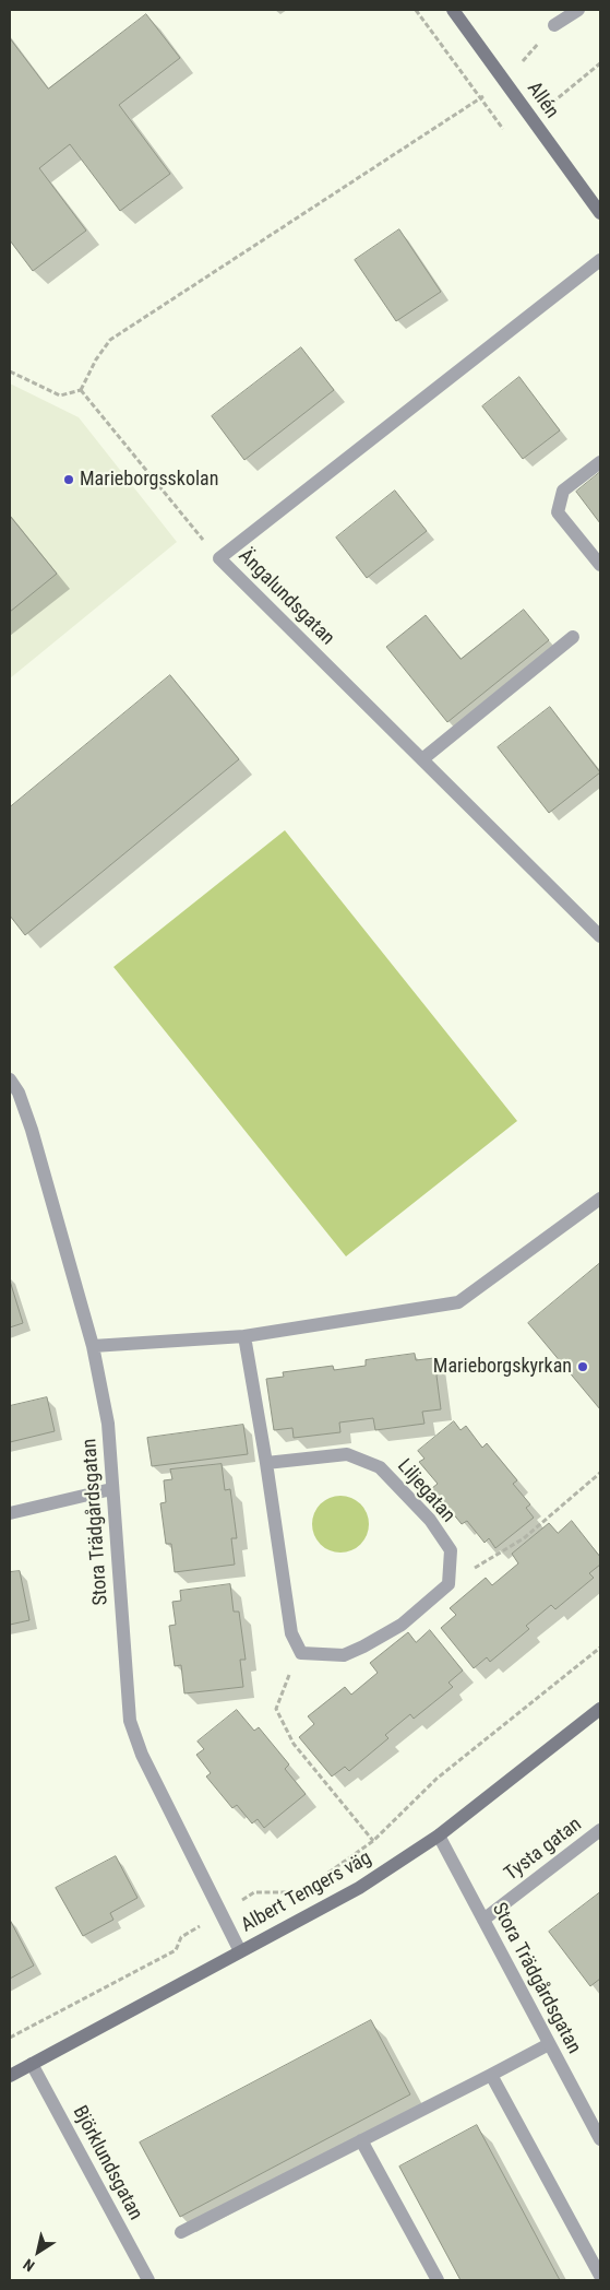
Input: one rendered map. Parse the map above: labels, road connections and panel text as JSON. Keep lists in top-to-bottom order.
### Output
{
  "streets": {
    "street": [
      "Allén",
      "Ängalundsgatan",
      "Liljegatan",
      "Stora Trädgårdsgatan",
      "Tysta gatan",
      "Albert Tengers väg",
      "Björklundsgatan"
    ]
  },
  "crossings": [
    ["Stora Trädgårdsgatan", "Tysta gatan"],
    ["Stora Trädgårdsgatan", "Albert Tengers väg"],
    ["Albert Tengers väg", "Björklundsgatan"]
  ],
  "places": ["Marieborgsskolan", "Marieborgskyrkan"],
  "north": "bottom left"
}
